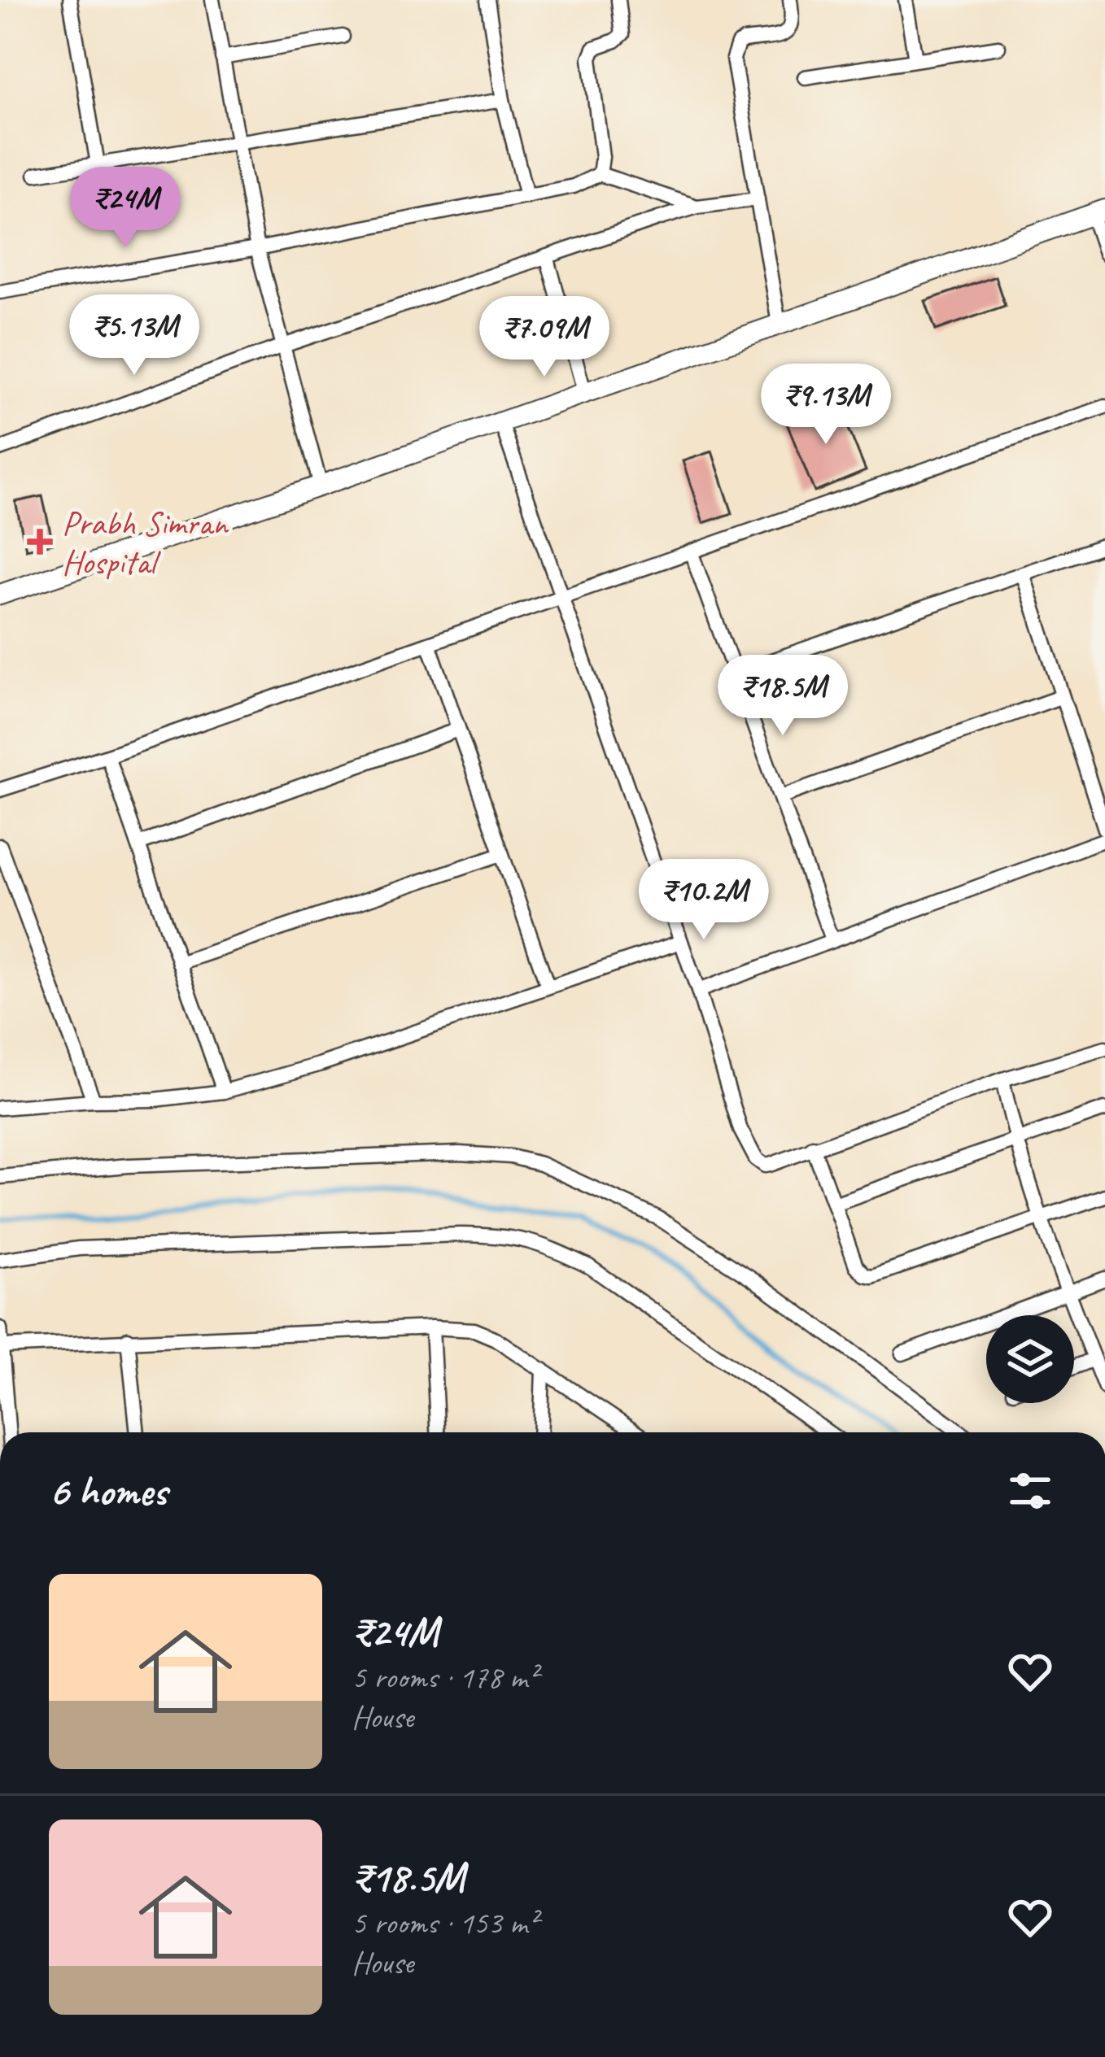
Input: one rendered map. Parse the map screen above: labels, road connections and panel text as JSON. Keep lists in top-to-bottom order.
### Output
{
  "places": {
    "health": ["Prabh Simran Hospital"]
  },
  "page": {
    "price": [
      "₹24M",
      "₹5.13M",
      "₹7.09M",
      "₹9.13M",
      "₹18.5M",
      "₹10.2M"
    ],
    "heading": "6 homes",
    "list": [
      {
        "name": "₹24M",
        "note": "5 rooms · 178 m² · House"
      },
      {
        "name": "₹18.5M",
        "note": "5 rooms · 153 m² · House"
      }
    ]
  }
}
